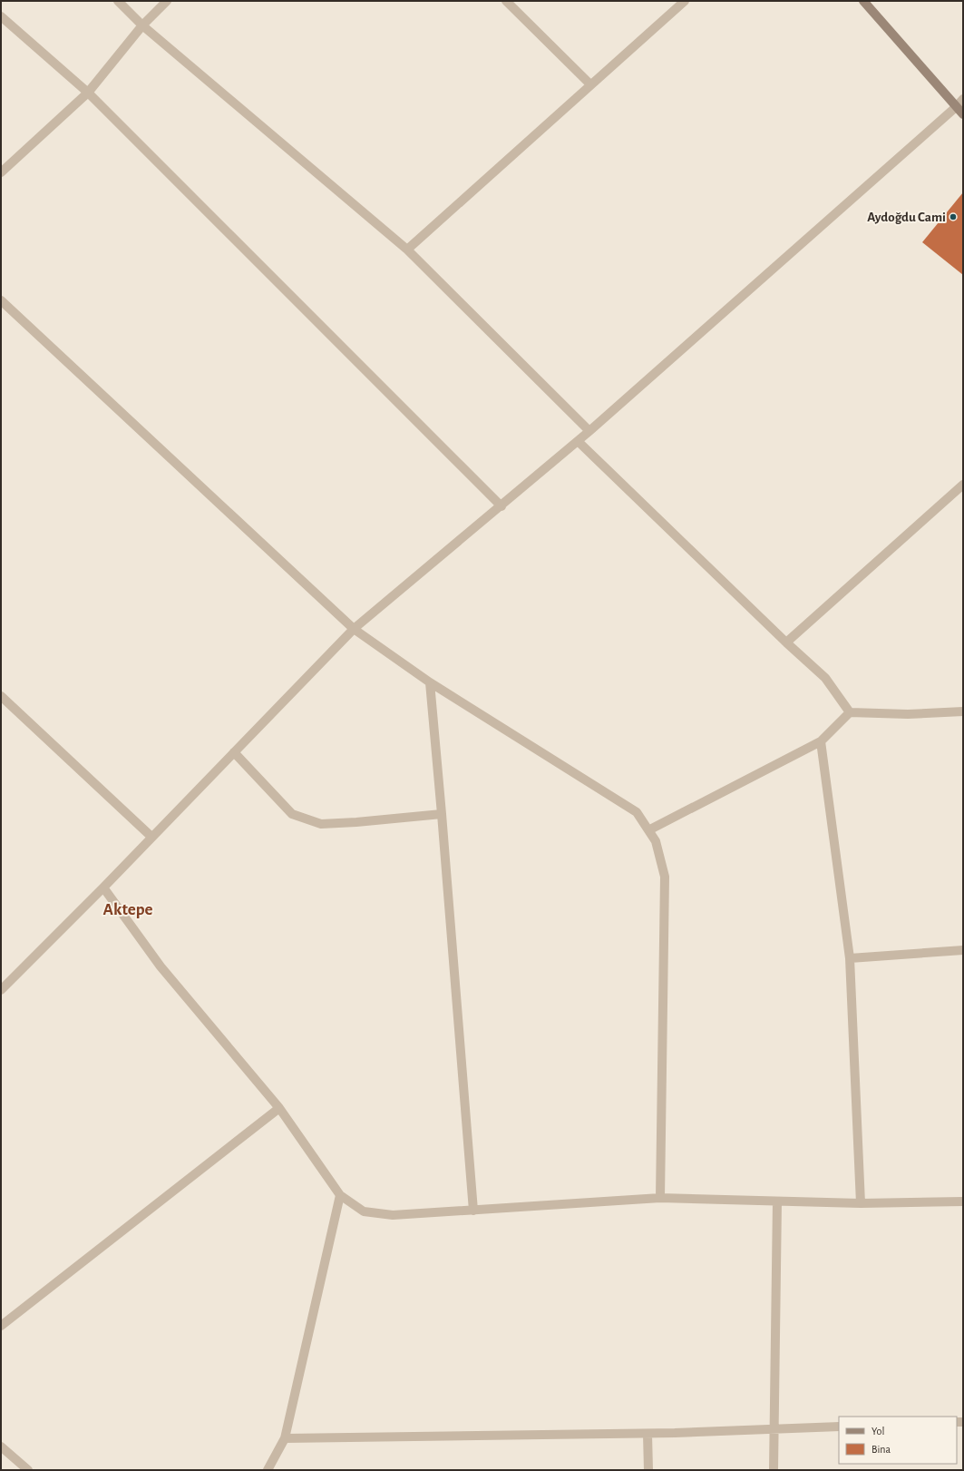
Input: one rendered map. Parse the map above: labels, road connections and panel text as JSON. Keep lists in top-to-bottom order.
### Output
{
  "districts": ["Aktepe"],
  "places": ["Aydoğdu Cami"],
  "legend": ["Yol", "Bina"]
}
